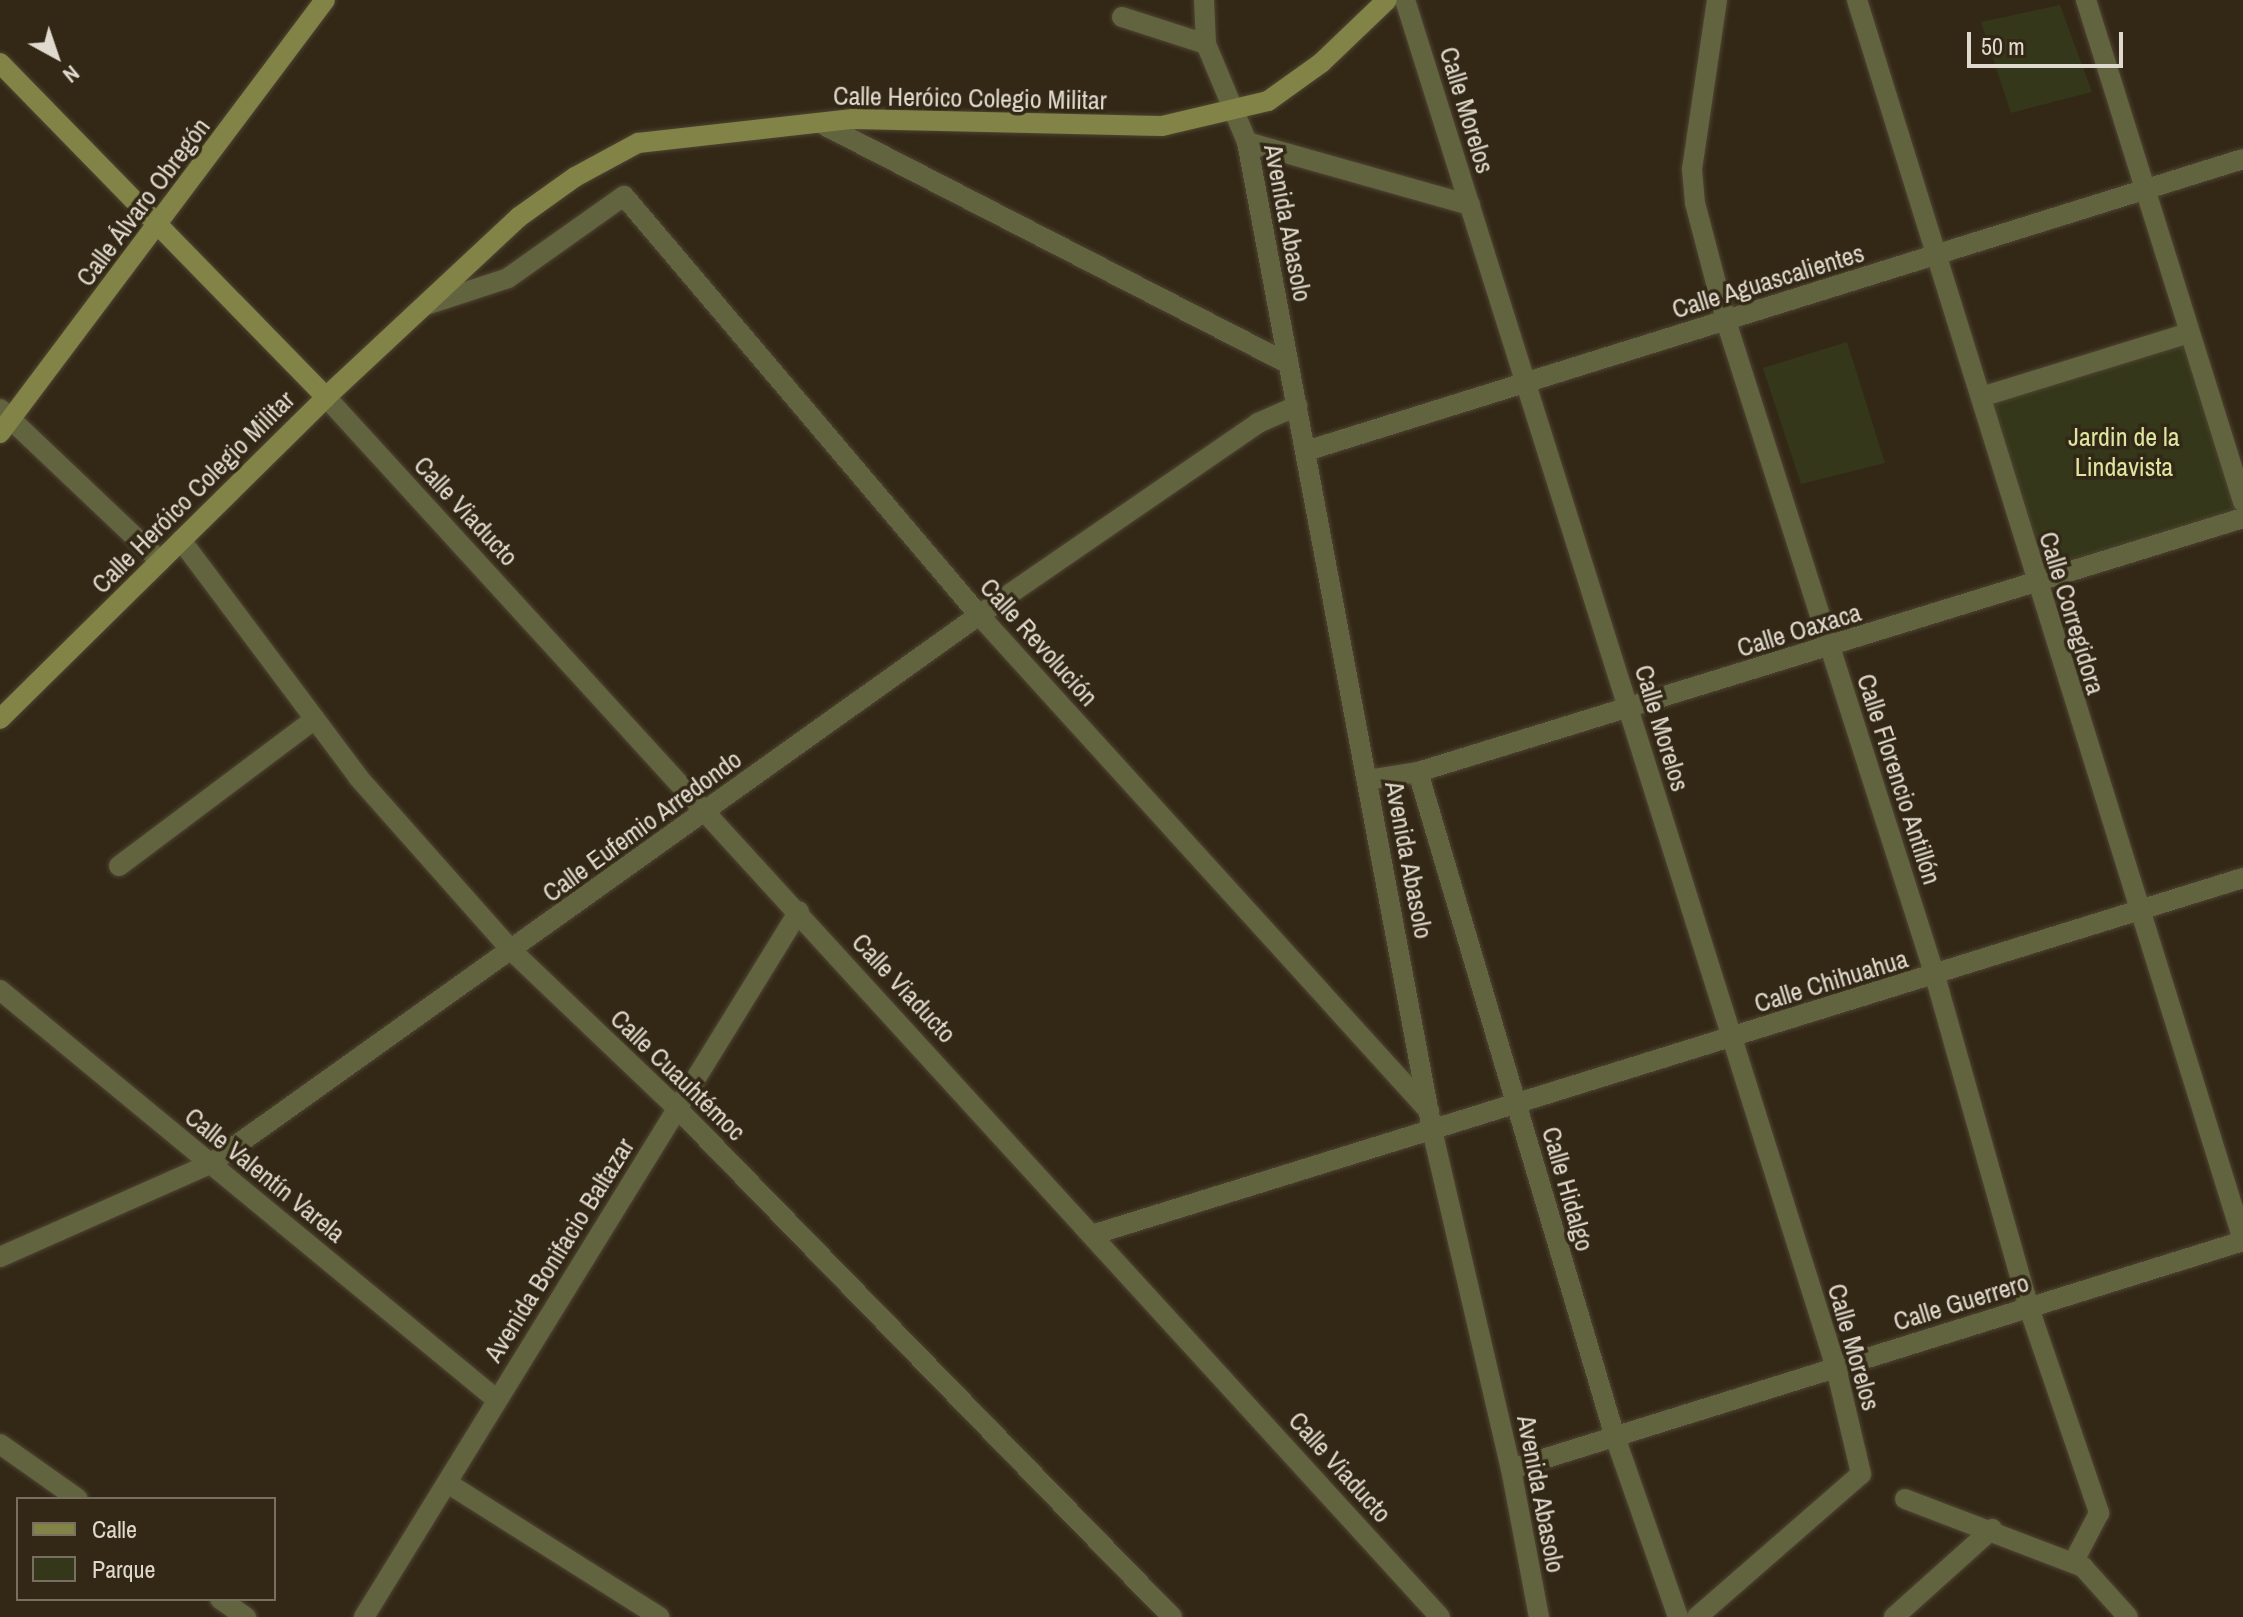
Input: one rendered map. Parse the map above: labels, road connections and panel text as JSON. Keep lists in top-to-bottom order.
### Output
{
  "streets": {
    "main road": ["Calle Heróico Colegio Militar", "Calle Álvaro Obregón"],
    "street": [
      "Calle Morelos",
      "Avenida Abasolo",
      "Calle Aguascalientes",
      "Calle Viaducto",
      "Calle Corregidora",
      "Calle Oaxaca",
      "Calle Revolución",
      "Calle Florencio Antillón",
      "Calle Eufemio Arredondo",
      "Calle Chihuahua",
      "Calle Cuauhtémoc",
      "Calle Valentín Varela",
      "Calle Hidalgo",
      "Avenida Bonifacio Baltazar",
      "Calle Guerrero"
    ]
  },
  "crossings": [
    ["Calle Heróico Colegio Militar", "Avenida Abasolo"],
    ["Calle Heróico Colegio Militar", "Calle Viaducto"],
    ["Calle Heróico Colegio Militar", "Calle Revolución"],
    ["Calle Heróico Colegio Militar", "Calle Cuauhtémoc"],
    ["Calle Morelos", "Calle Aguascalientes"],
    ["Calle Morelos", "Calle Oaxaca"],
    ["Calle Morelos", "Calle Chihuahua"],
    ["Calle Morelos", "Calle Guerrero"],
    ["Avenida Abasolo", "Calle Aguascalientes"],
    ["Avenida Abasolo", "Calle Oaxaca"],
    ["Avenida Abasolo", "Calle Revolución"],
    ["Avenida Abasolo", "Calle Eufemio Arredondo"],
    ["Avenida Abasolo", "Calle Chihuahua"],
    ["Avenida Abasolo", "Calle Guerrero"],
    ["Calle Aguascalientes", "Calle Corregidora"],
    ["Calle Aguascalientes", "Calle Florencio Antillón"],
    ["Calle Viaducto", "Calle Eufemio Arredondo"],
    ["Calle Viaducto", "Calle Chihuahua"],
    ["Calle Viaducto", "Avenida Bonifacio Baltazar"],
    ["Calle Corregidora", "Calle Oaxaca"],
    ["Calle Corregidora", "Calle Chihuahua"],
    ["Calle Corregidora", "Calle Guerrero"],
    ["Calle Oaxaca", "Calle Florencio Antillón"],
    ["Calle Oaxaca", "Calle Hidalgo"],
    ["Calle Revolución", "Calle Eufemio Arredondo"],
    ["Calle Revolución", "Calle Chihuahua"],
    ["Calle Florencio Antillón", "Calle Chihuahua"],
    ["Calle Florencio Antillón", "Calle Guerrero"],
    ["Calle Eufemio Arredondo", "Calle Cuauhtémoc"],
    ["Calle Eufemio Arredondo", "Calle Valentín Varela"],
    ["Calle Chihuahua", "Calle Hidalgo"],
    ["Calle Cuauhtémoc", "Avenida Bonifacio Baltazar"],
    ["Calle Valentín Varela", "Avenida Bonifacio Baltazar"],
    ["Calle Hidalgo", "Calle Guerrero"]
  ],
  "parks": ["Jardin de la Lindavista"],
  "legend": ["Calle", "Parque"],
  "scale_bar": "50 m",
  "north": "bottom right"
}
